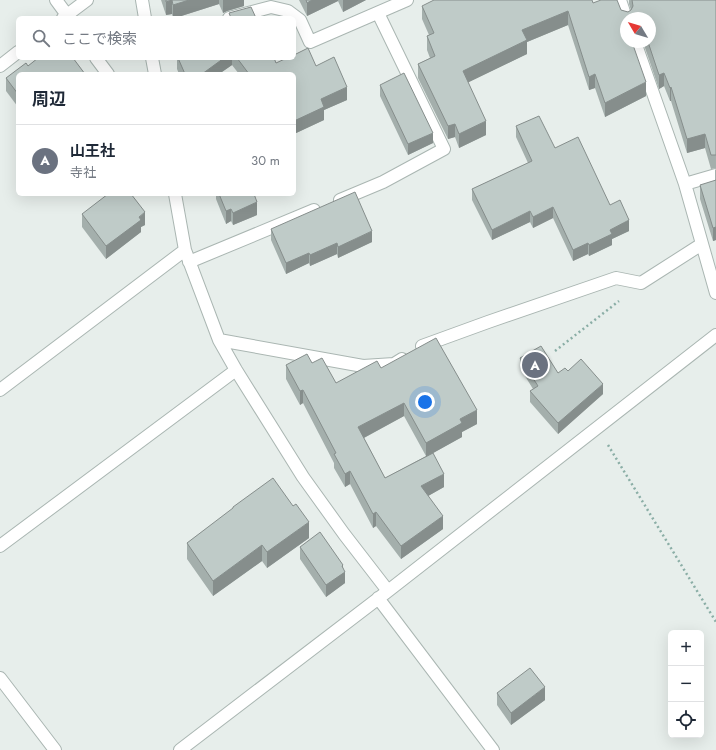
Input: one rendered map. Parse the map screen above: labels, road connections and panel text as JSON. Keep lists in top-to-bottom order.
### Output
{
  "north": "top left",
  "page": {
    "search": "ここで検索",
    "heading": "周辺",
    "list": [
      {
        "mark": "A",
        "name": "山王社",
        "note": "寺社",
        "value": "30 m"
      }
    ],
    "pins": "A",
    "map_buttons": ["+", "−"]
  }
}
